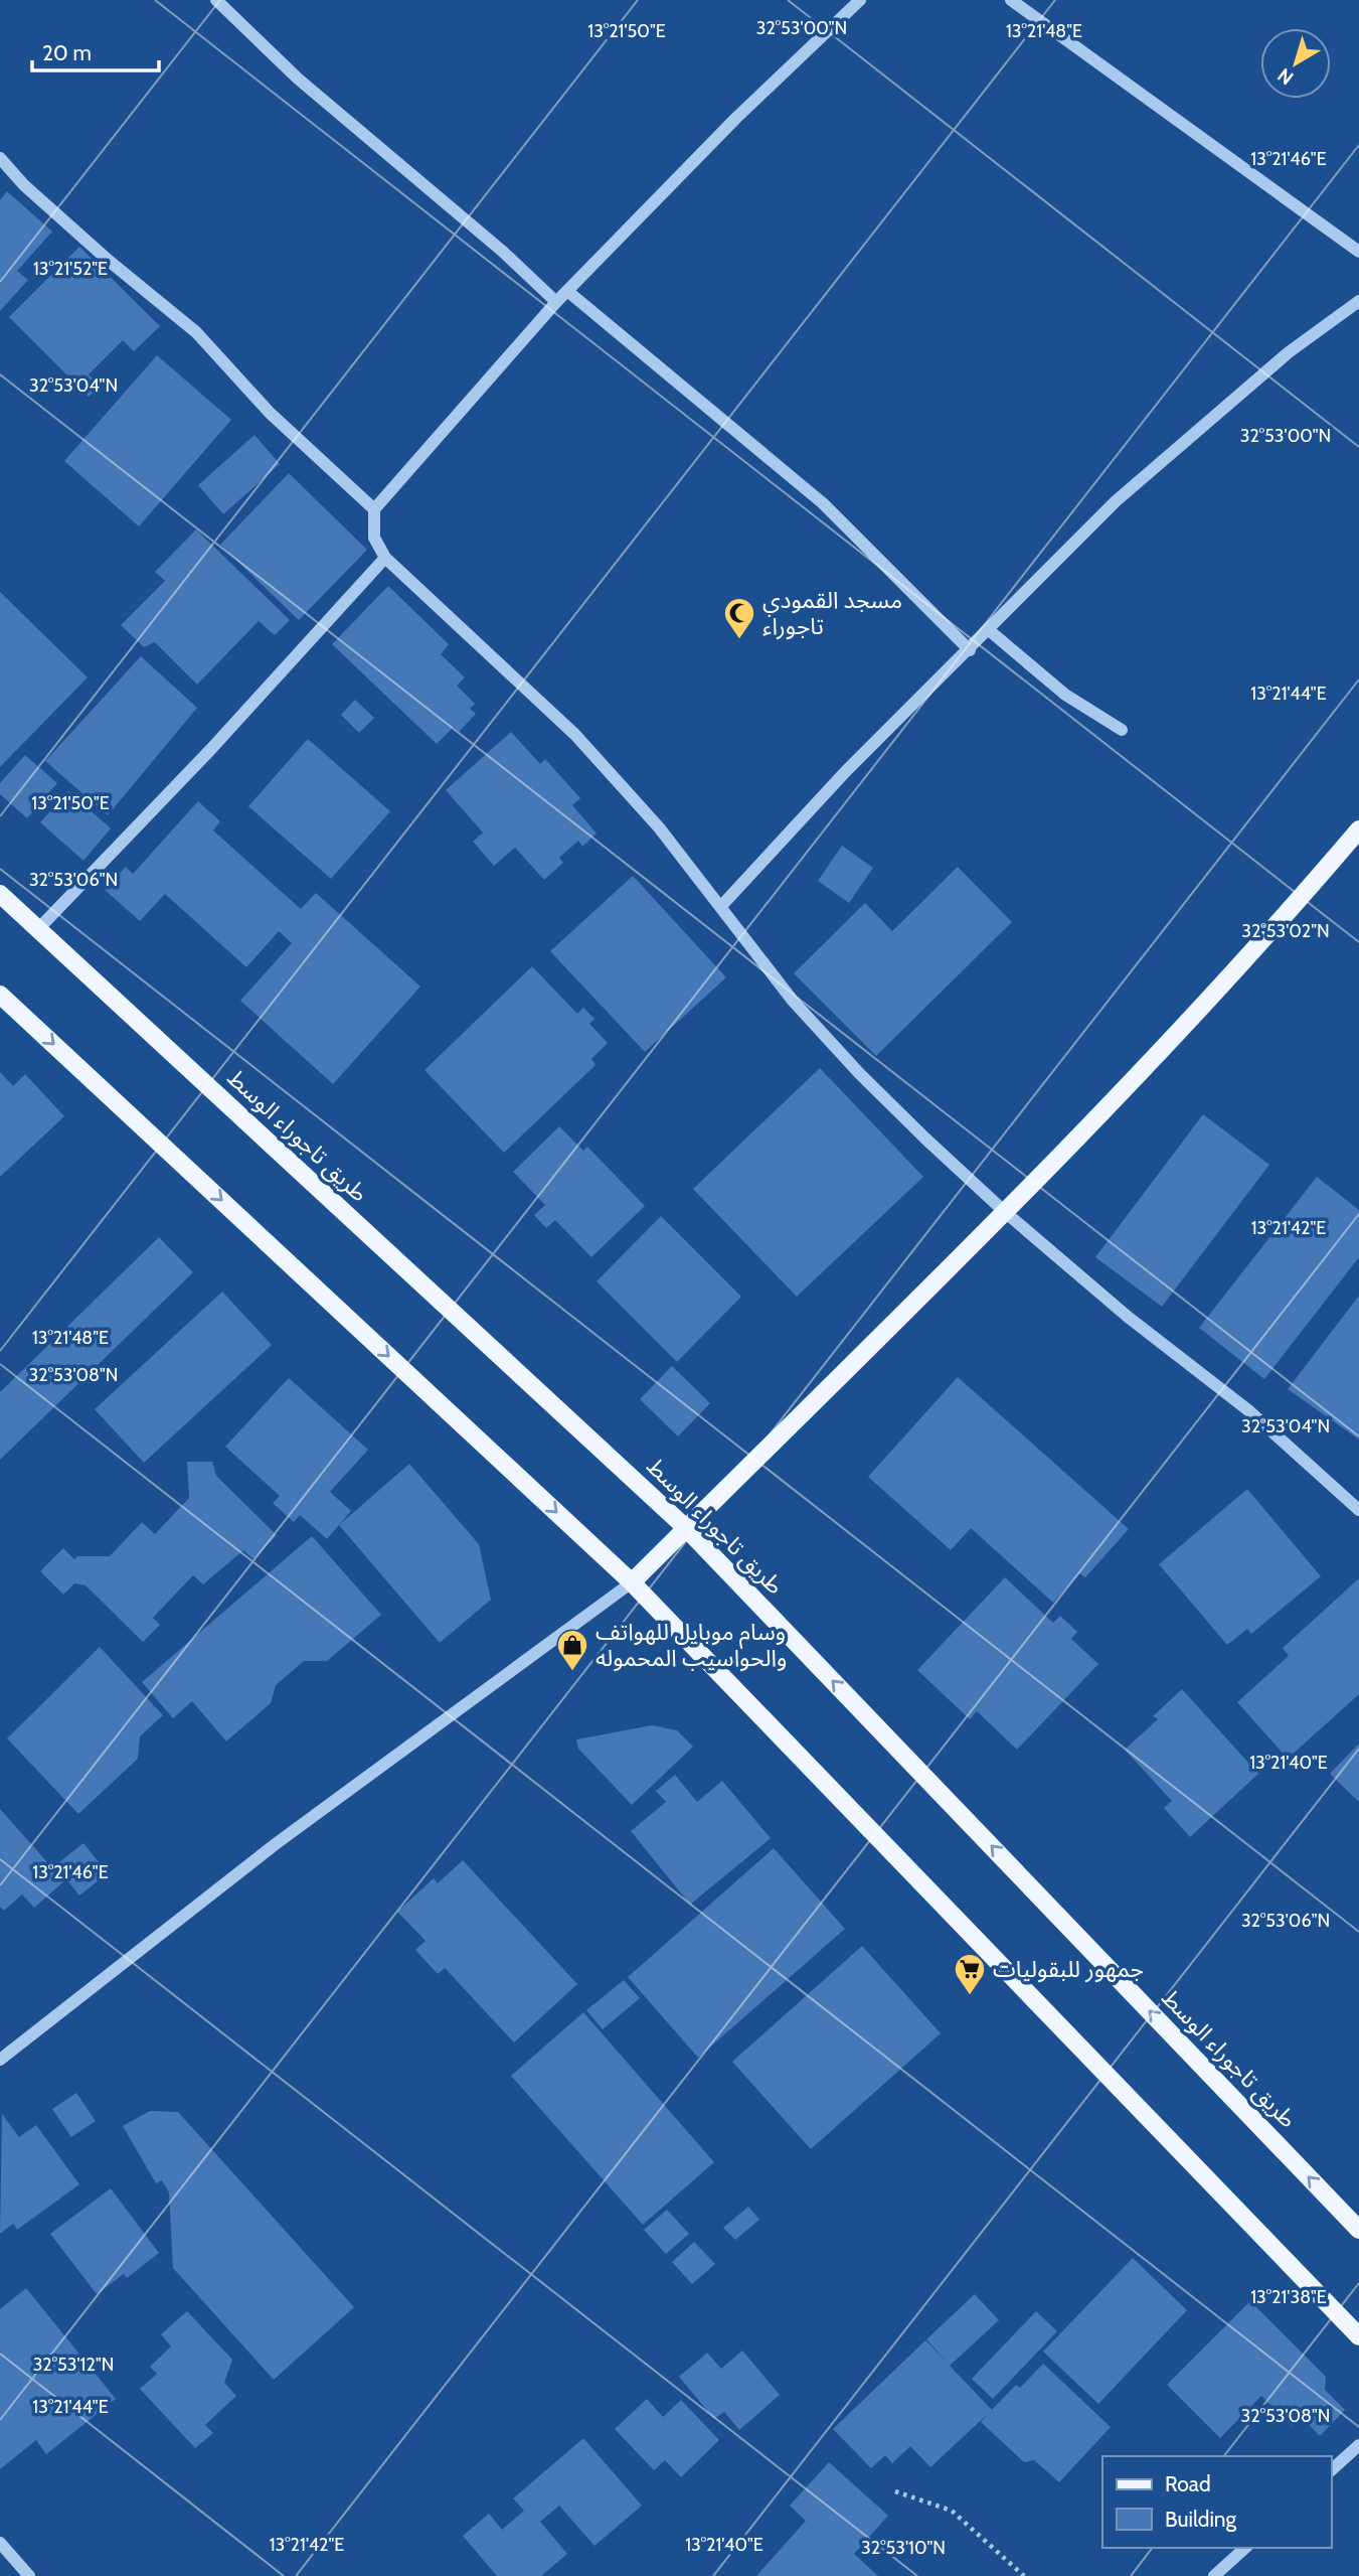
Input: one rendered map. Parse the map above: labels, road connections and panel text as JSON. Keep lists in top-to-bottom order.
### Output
{
  "streets": {
    "main road": ["طريق تاجوراء الوسط"]
  },
  "places": {
    "mosque": ["مسجد القمودي تاجوراء"],
    "shop": ["وسام موبايل للهواتف والحواسيب المحموله"],
    "supermarket": ["جمهور للبقوليات"]
  },
  "legend": ["Road", "Building"],
  "scale_bar": "20 m",
  "north": "bottom left",
  "coordinates": [
    "32°53'00\"N",
    "13°21'50\"E",
    "13°21'48\"E",
    "13°21'46\"E",
    "13°21'52\"E",
    "32°53'04\"N",
    "13°21'44\"E",
    "32°53'06\"N",
    "32°53'02\"N",
    "13°21'42\"E",
    "32°53'08\"N",
    "13°21'40\"E",
    "13°21'38\"E",
    "32°53'12\"N",
    "32°53'10\"N"
  ]
}
